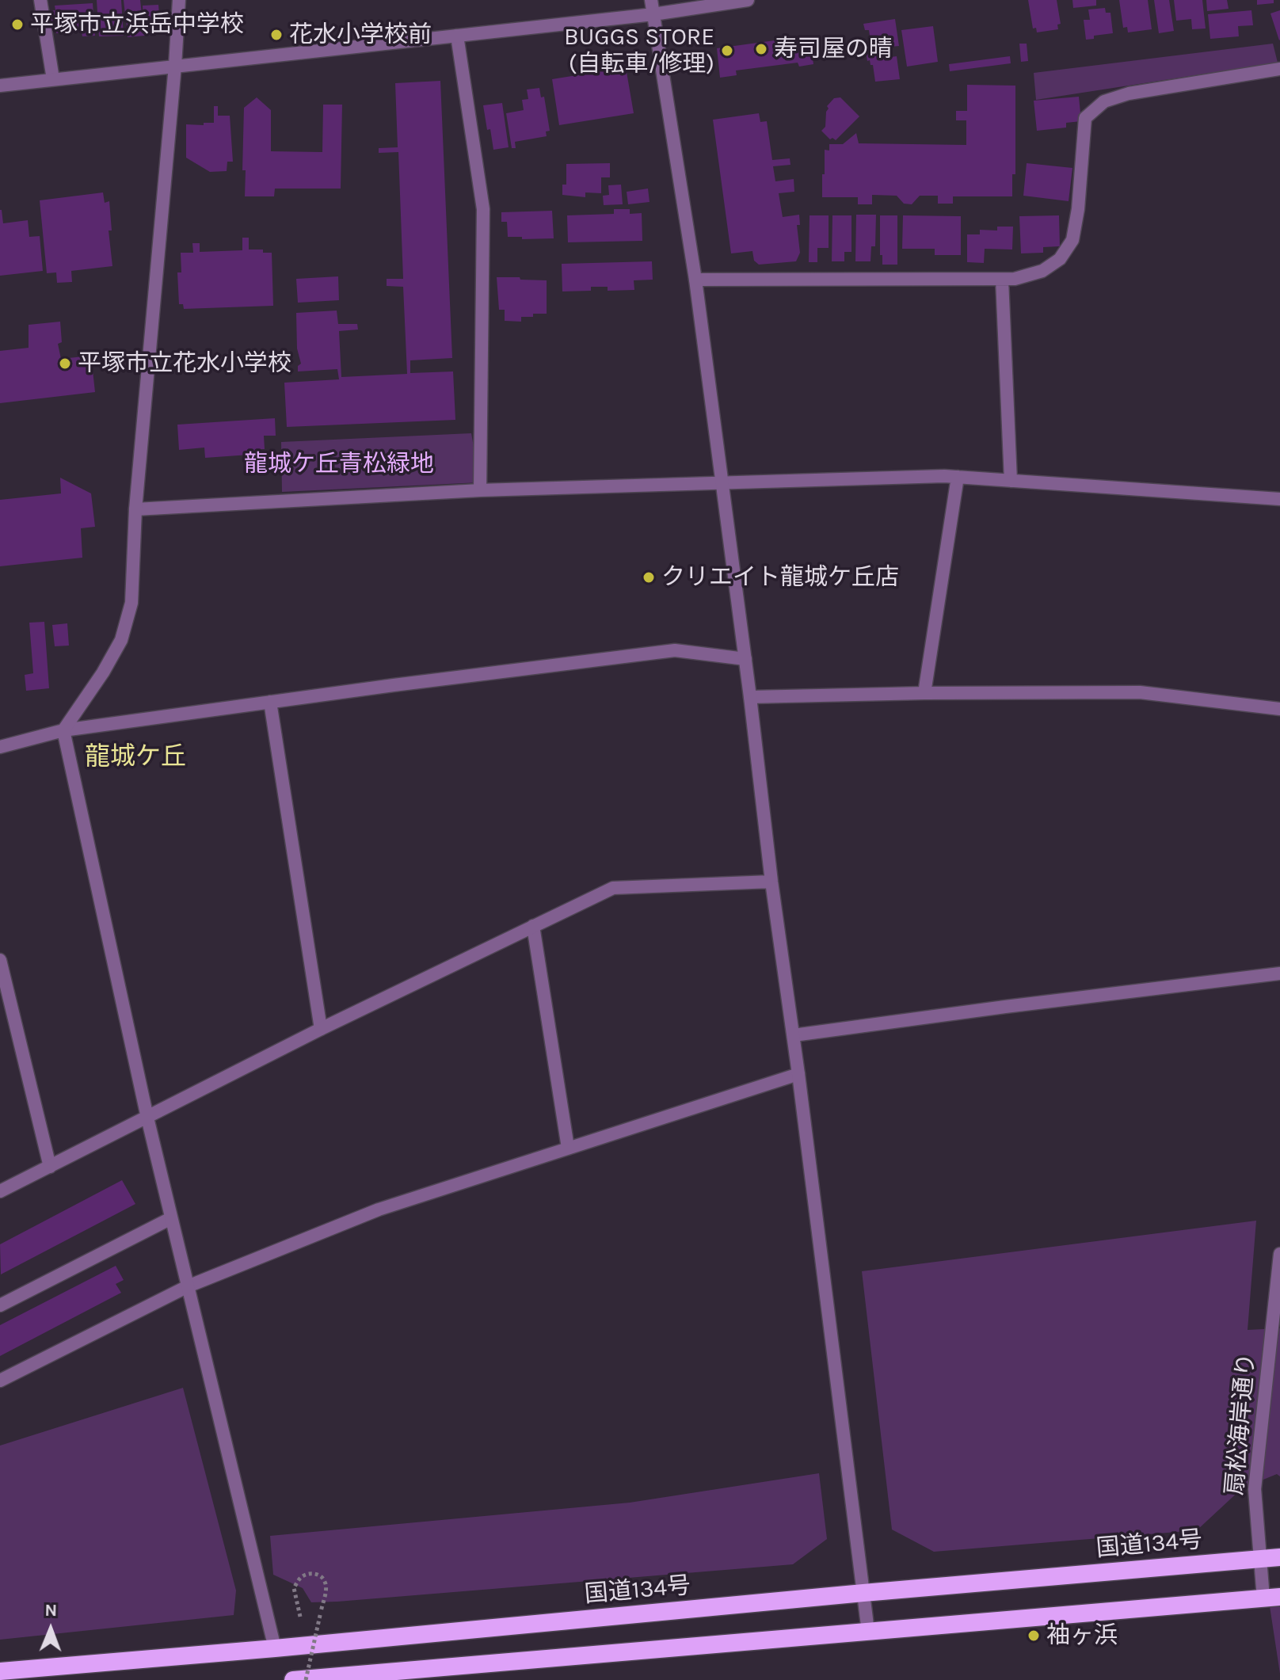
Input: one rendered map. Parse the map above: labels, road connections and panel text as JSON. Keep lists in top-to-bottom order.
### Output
{
  "streets": {
    "highway": ["国道134号"],
    "street": ["扇松海岸通り"]
  },
  "crossings": [
    ["扇松海岸通り", "国道134号"]
  ],
  "districts": ["龍城ケ丘"],
  "parks": ["龍城ケ丘青松緑地"],
  "places": [
    "平塚市立浜岳中学校",
    "花水小学校前",
    "寿司屋の晴",
    "BUGGS STORE (自転車/修理)",
    "平塚市立花水小学校",
    "クリエイト龍城ケ丘店",
    "袖ヶ浜"
  ],
  "north": "top"
}
